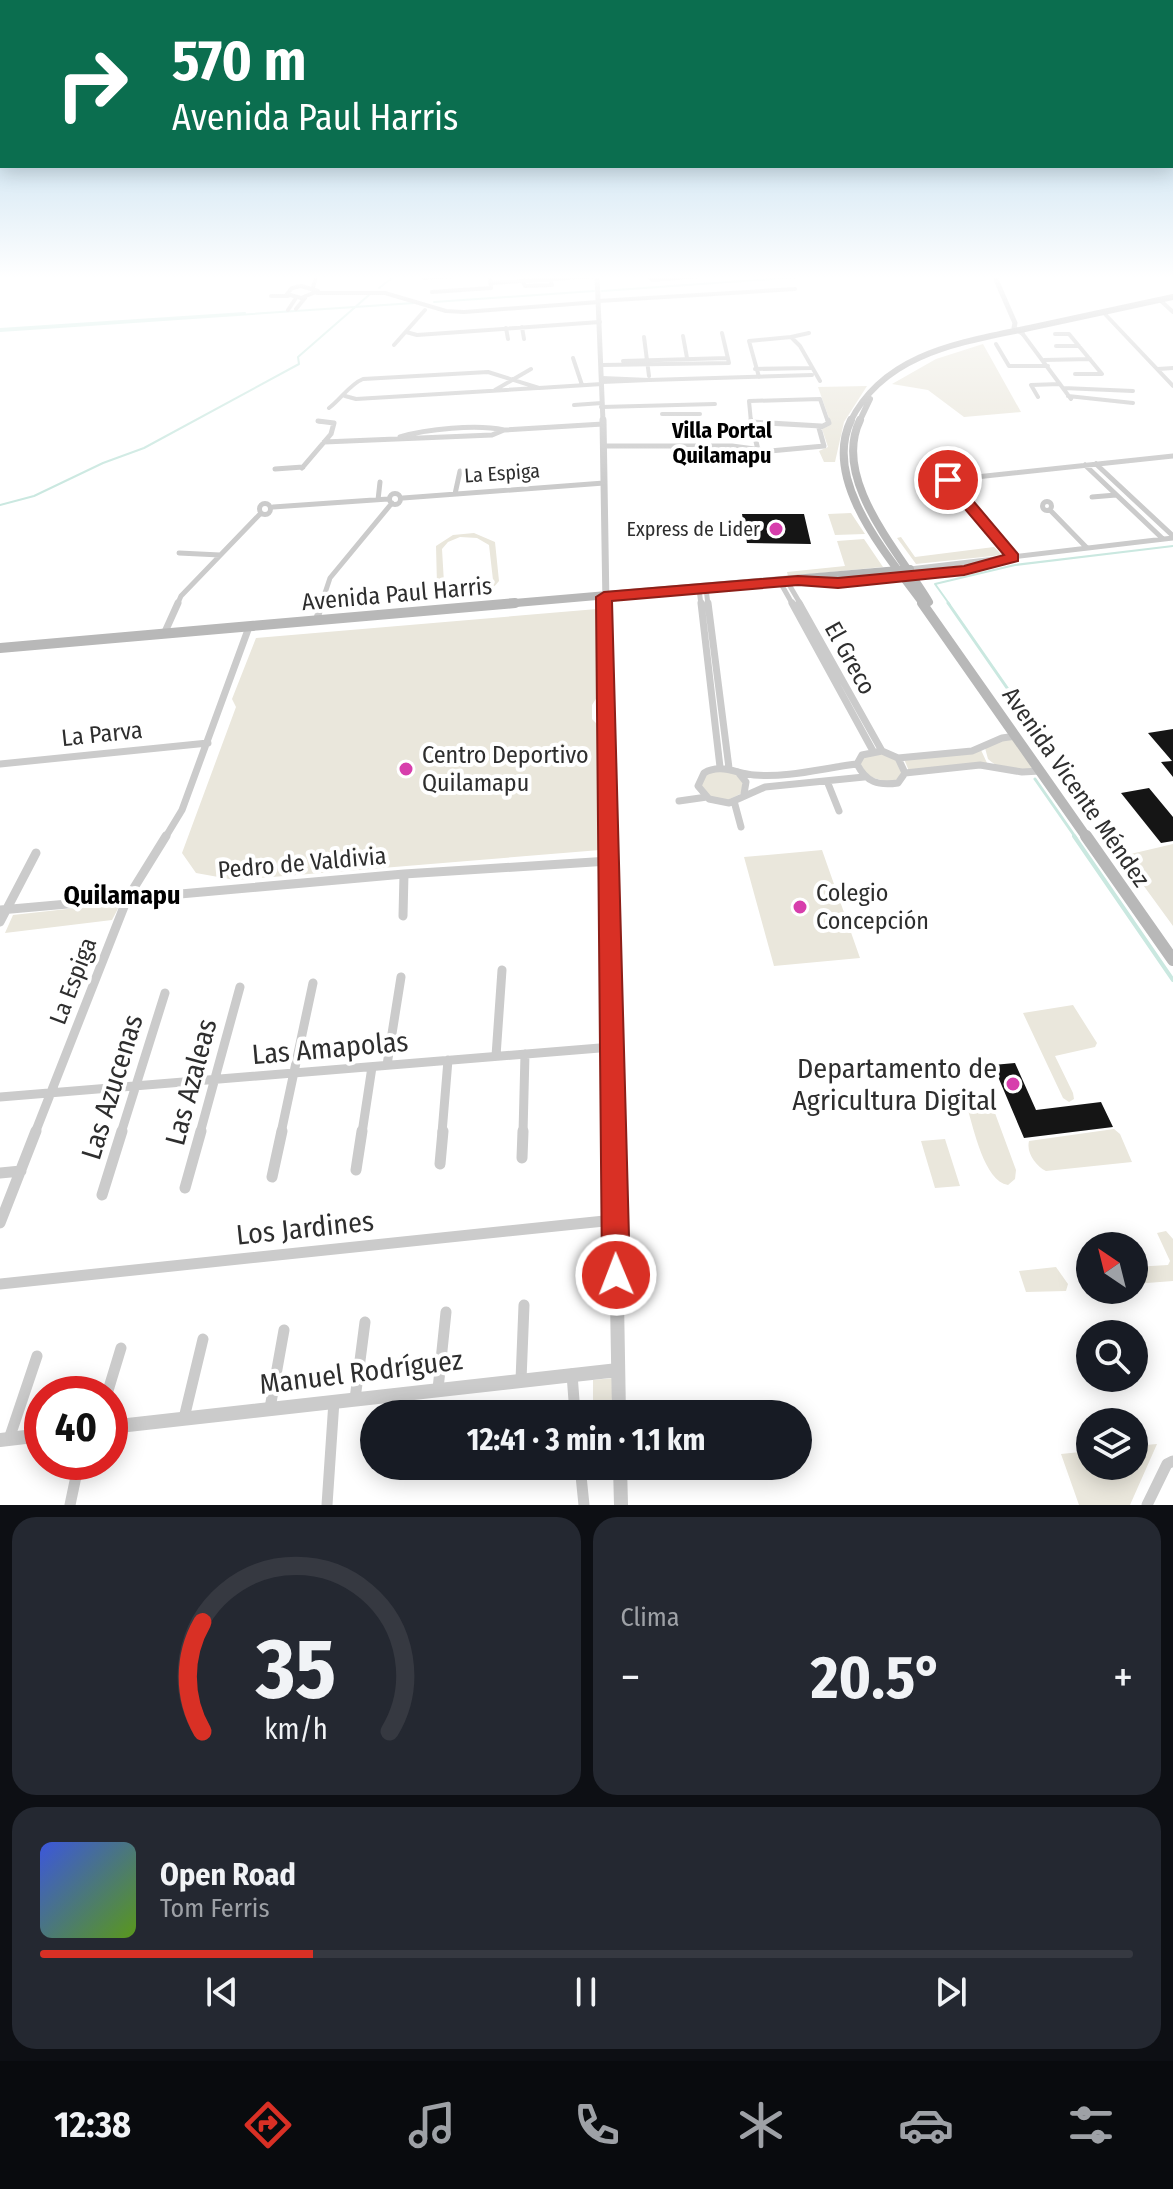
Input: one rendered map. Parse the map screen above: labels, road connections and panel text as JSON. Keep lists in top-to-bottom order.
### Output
{
  "streets": {
    "main road": ["Avenida Paul Harris", "Avenida Vicente Méndez"],
    "street": [
      "La Espiga",
      "El Greco",
      "La Parva",
      "Pedro de Valdivia",
      "Las Amapolas",
      "Las Azaleas",
      "Las Azucenas",
      "Los Jardines",
      "Manuel Rodríguez"
    ]
  },
  "crossings": [
    ["La Espiga", "Avenida Paul Harris"],
    ["La Espiga", "La Parva"],
    ["La Espiga", "Pedro de Valdivia"],
    ["La Espiga", "Las Amapolas"],
    ["Avenida Paul Harris", "El Greco"],
    ["Avenida Paul Harris", "Avenida Vicente Méndez"],
    ["Las Amapolas", "Las Azaleas"],
    ["Las Amapolas", "Las Azucenas"]
  ],
  "districts": ["Villa Portal Quilamapu", "Quilamapu"],
  "places": [
    "Express de Lider",
    "Centro Deportivo Quilamapu",
    "Colegio Concepción",
    "Departamento de Agricultura Digital"
  ],
  "north": "top left",
  "page": {
    "turn": ["570 m", "Avenida Paul Harris"],
    "limit": "40",
    "trip": "12:41 · 3 min · 1.1 km",
    "tile": "Clima",
    "heat": ["−", "20.5°", "+"],
    "song": ["Open Road", "Tom Ferris"],
    "tabs": "12:38",
    "gauge": ["35", "km/h"]
  }
}
